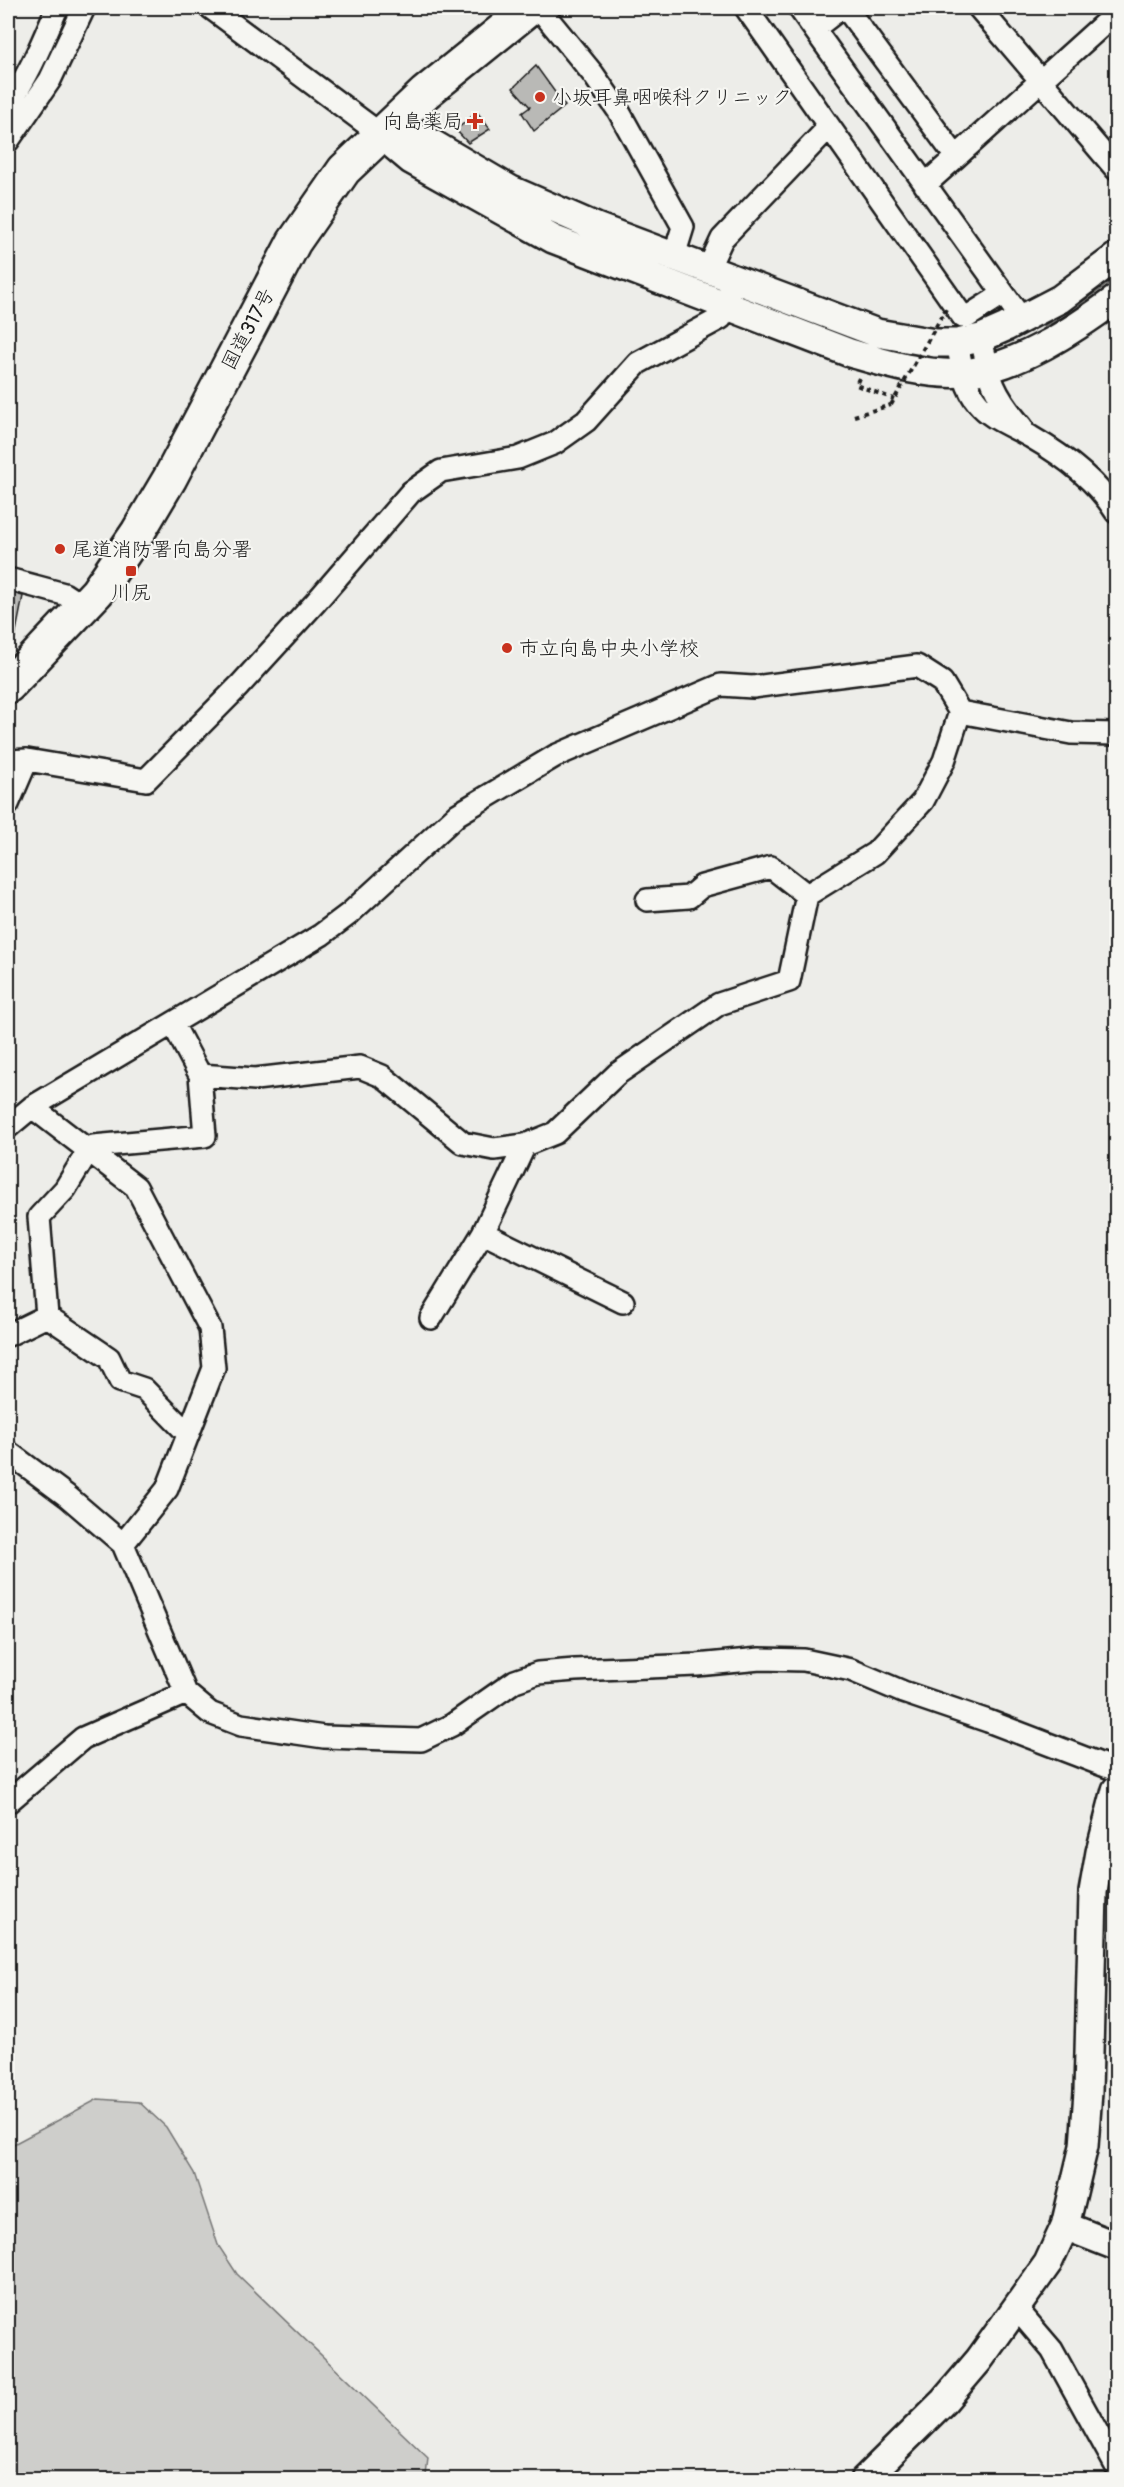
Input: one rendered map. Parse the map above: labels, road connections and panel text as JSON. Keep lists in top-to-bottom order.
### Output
{
  "streets": {
    "highway": ["国道317号"]
  },
  "places": {
    "other": ["小坂耳鼻咽喉科クリニック", "尾道消防署向島分署", "市立向島中央小学校"],
    "health": ["向島薬局"],
    "transit": ["川尻"]
  }
}
